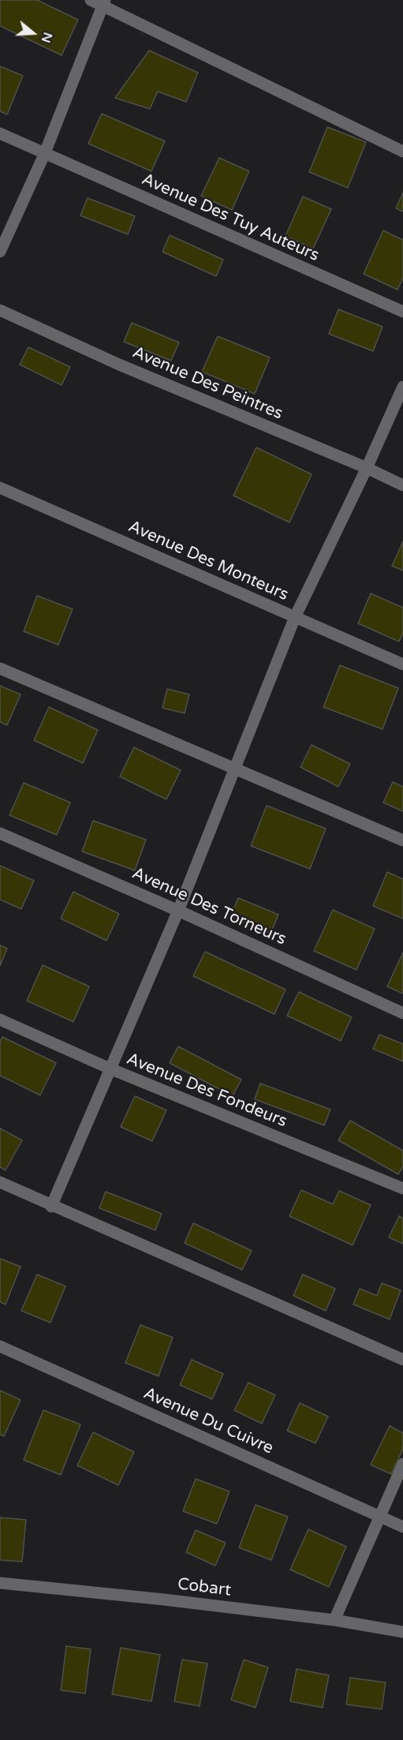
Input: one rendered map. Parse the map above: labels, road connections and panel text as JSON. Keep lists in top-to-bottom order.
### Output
{
  "streets": {
    "street": [
      "Avenue Des Tuy Auteurs",
      "Avenue Des Peintres",
      "Avenue Des Monteurs",
      "Avenue Des Torneurs",
      "Avenue Des Fondeurs",
      "Avenue Du Cuivre",
      "Cobart"
    ]
  },
  "north": "right"
}
